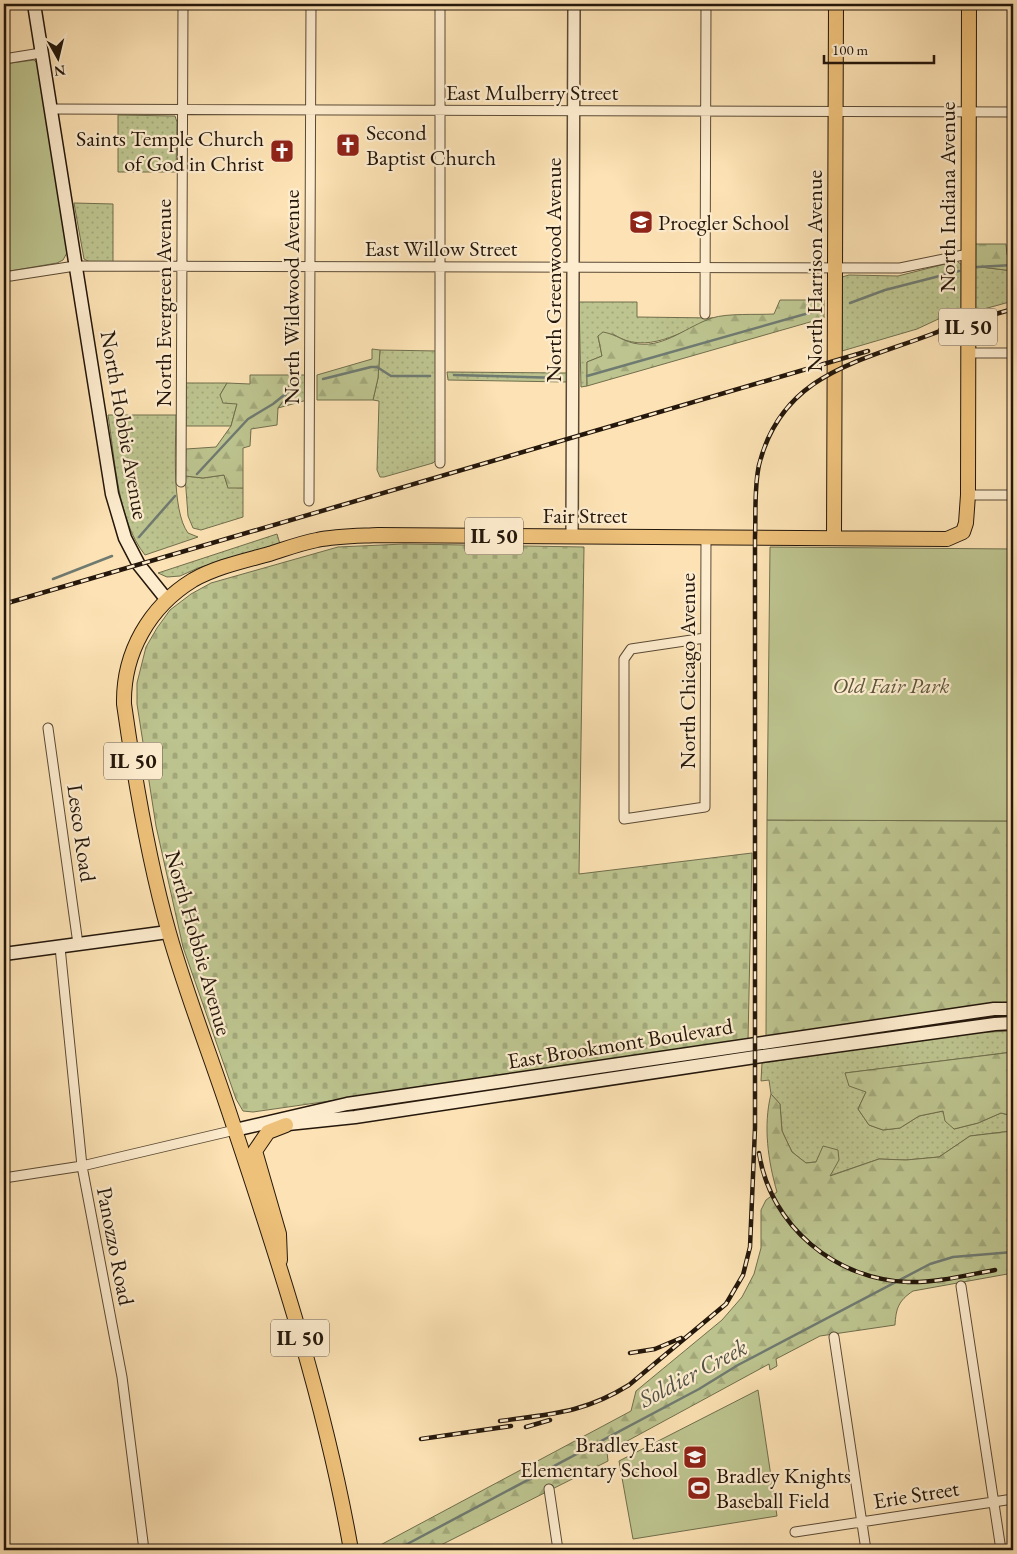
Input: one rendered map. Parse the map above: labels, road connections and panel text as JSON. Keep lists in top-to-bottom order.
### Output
{
  "streets": {
    "main road": [
      "North Indiana Avenue",
      "North Harrison Avenue",
      "IL 50",
      "North Hobbie Avenue",
      "Fair Street",
      "East Brookmont Boulevard"
    ],
    "street": [
      "East Mulberry Street",
      "East Willow Street",
      "North Greenwood Avenue",
      "North Wildwood Avenue",
      "North Evergreen Avenue",
      "North Chicago Avenue",
      "Lesco Road",
      "Panozzo Road",
      "Erie Street"
    ]
  },
  "crossings": [
    ["East Mulberry Street", "North Indiana Avenue"],
    ["East Mulberry Street", "North Greenwood Avenue"],
    ["East Mulberry Street", "North Harrison Avenue"],
    ["East Mulberry Street", "North Wildwood Avenue"],
    ["East Mulberry Street", "North Evergreen Avenue"],
    ["East Mulberry Street", "North Hobbie Avenue"],
    ["North Indiana Avenue", "East Willow Street"],
    ["North Indiana Avenue", "Fair Street"],
    ["East Willow Street", "North Greenwood Avenue"],
    ["East Willow Street", "North Harrison Avenue"],
    ["East Willow Street", "North Wildwood Avenue"],
    ["East Willow Street", "North Evergreen Avenue"],
    ["East Willow Street", "North Hobbie Avenue"],
    ["North Greenwood Avenue", "Fair Street"],
    ["North Harrison Avenue", "Fair Street"],
    ["North Hobbie Avenue", "Fair Street"],
    ["North Hobbie Avenue", "East Brookmont Boulevard"],
    ["Fair Street", "North Chicago Avenue"],
    ["East Brookmont Boulevard", "Panozzo Road"]
  ],
  "water": ["Soldier Creek"],
  "parks": ["Old Fair Park"],
  "places": {
    "church": ["Second Baptist Church", "Saints Temple Church of God in Christ"],
    "school or university": ["Proegler School", "Bradley East Elementary School"],
    "sports": ["Bradley Knights Baseball Field"]
  },
  "scale_bar": "100 m",
  "north": "bottom"
}
